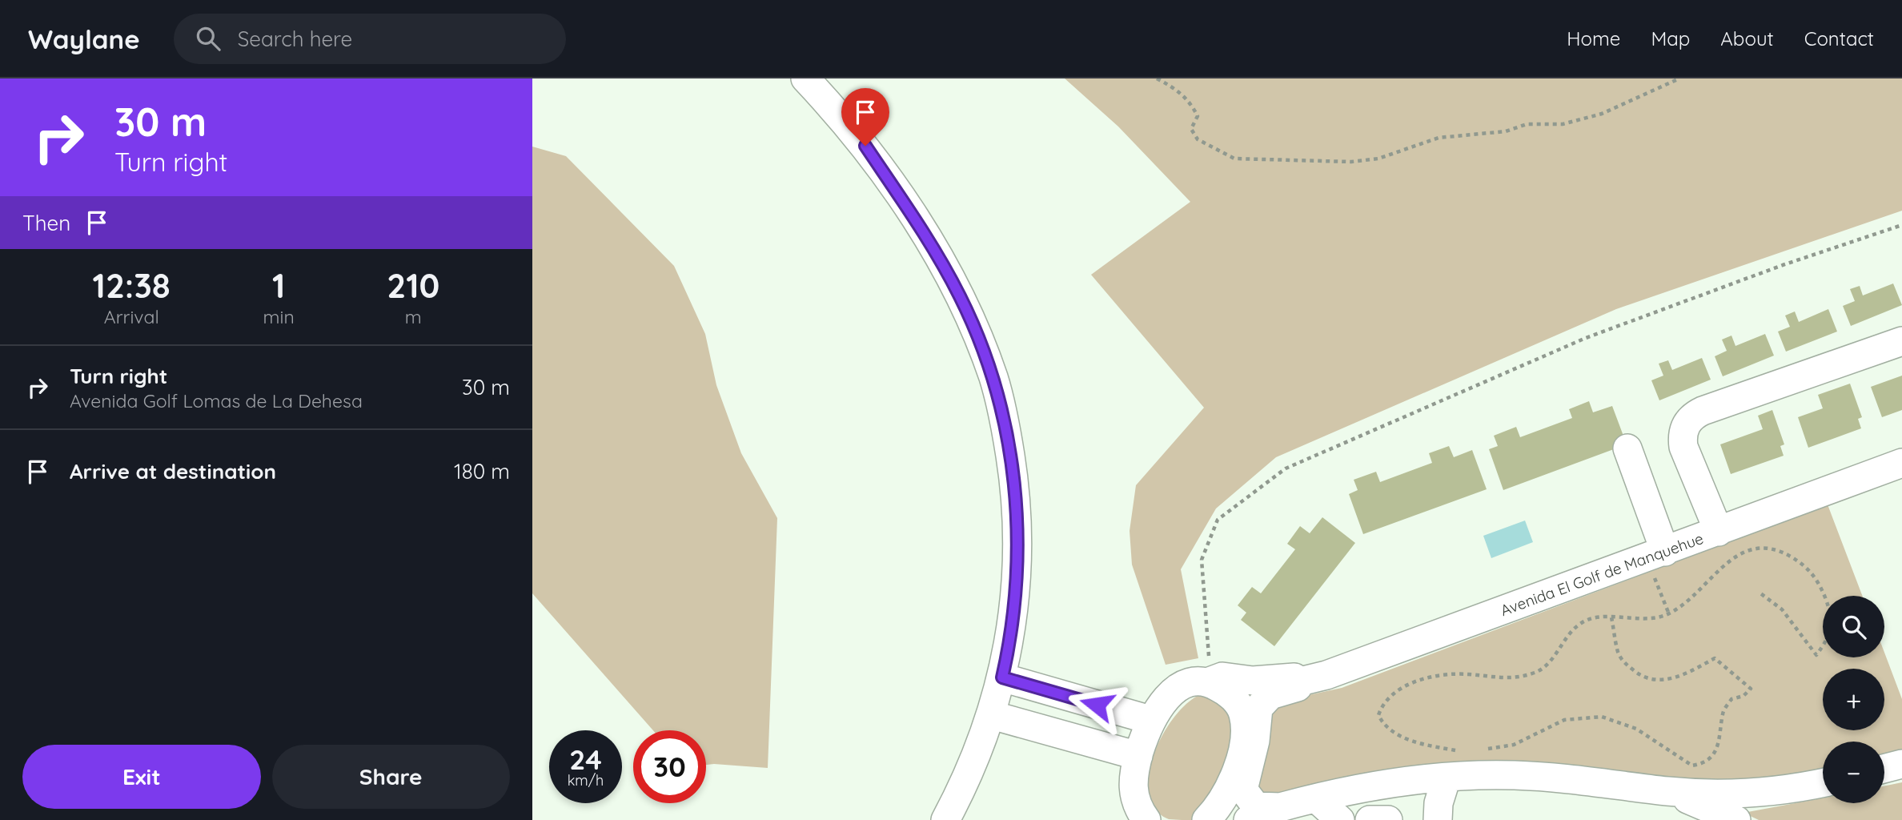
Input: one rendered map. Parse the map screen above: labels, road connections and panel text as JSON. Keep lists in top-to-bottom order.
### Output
{
  "streets": {
    "street": ["Avenida El Golf de Manquehue"]
  },
  "page": {
    "header": "Waylane",
    "search": "Search here",
    "nav": [
      "Home",
      "Map",
      "About",
      "Contact"
    ],
    "turn": ["30 m", "Turn right"],
    "then": "Then",
    "eta": [
      "12:38",
      "Arrival",
      "1",
      "min",
      "210",
      "m"
    ],
    "list": [
      {
        "name": "Turn right",
        "note": "Avenida Golf Lomas de La Dehesa",
        "value": "30 m"
      },
      {
        "name": "Arrive at destination",
        "value": "180 m"
      }
    ],
    "map_buttons": ["+", "−"],
    "speed": "24 km/h",
    "limit": "30",
    "buttons": ["Exit", "Share"]
  }
}
